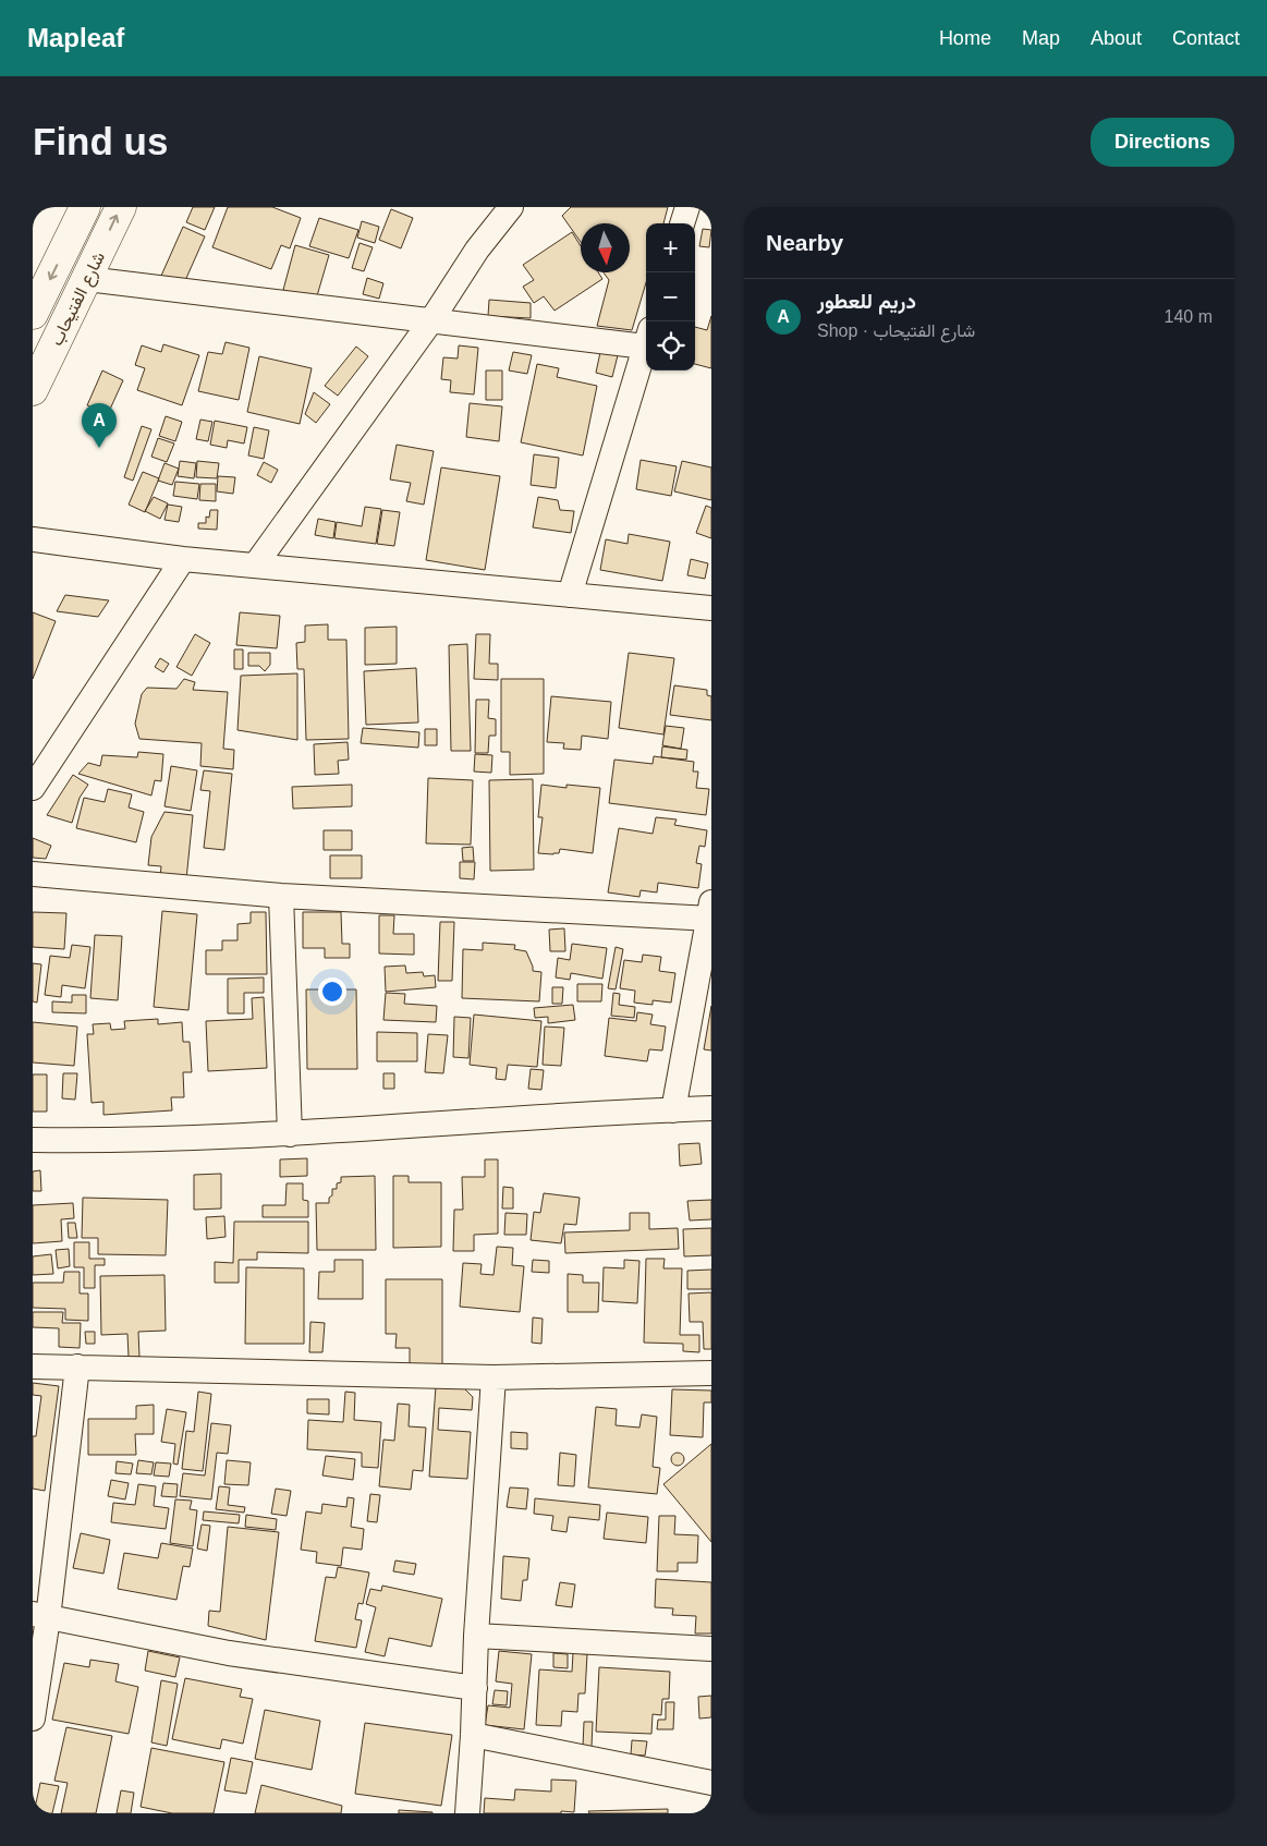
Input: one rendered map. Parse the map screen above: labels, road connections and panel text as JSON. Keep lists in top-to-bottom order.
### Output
{
  "streets": {
    "main road": ["شارع الفتيحاب"]
  },
  "north": "bottom",
  "page": {
    "header": "Mapleaf",
    "nav": [
      "Home",
      "Map",
      "About",
      "Contact"
    ],
    "buttons": "Directions",
    "title": "Find us",
    "heading": "Nearby",
    "map_buttons": ["+", "−"],
    "list": [
      {
        "mark": "A",
        "name": "دريم للعطور",
        "note": "Shop · شارع الفتيحاب",
        "value": "140 m"
      }
    ],
    "pins": "A"
  }
}
